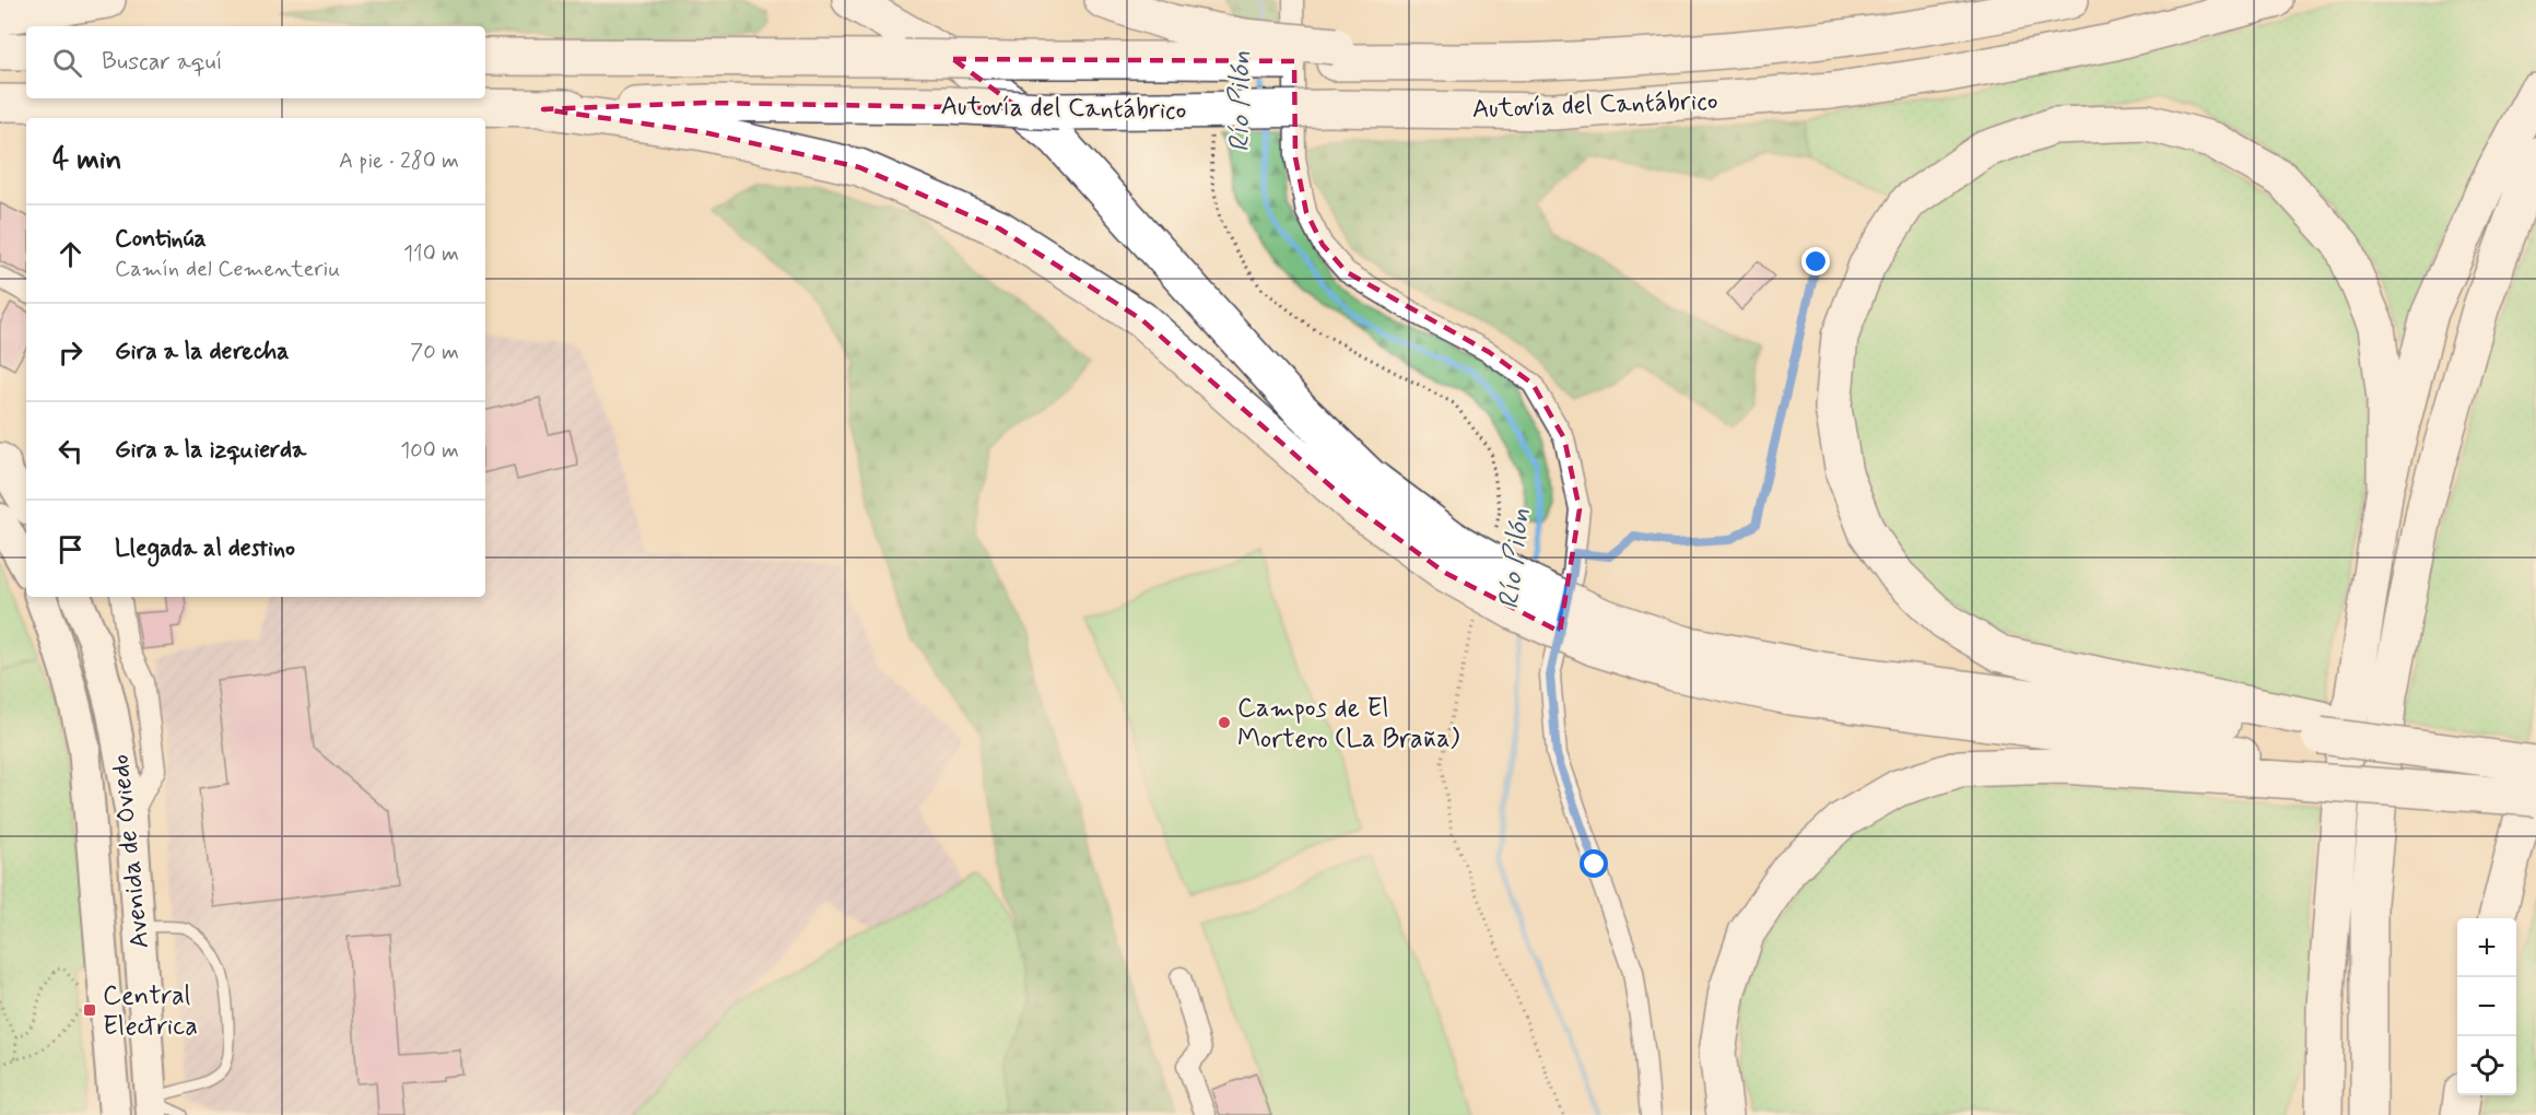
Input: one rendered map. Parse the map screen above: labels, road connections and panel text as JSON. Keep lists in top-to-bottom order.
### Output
{
  "streets": {
    "highway": ["Autovía del Cantábrico"],
    "main road": ["Avenida de Oviedo"]
  },
  "water": ["Río Pilón"],
  "places": {
    "other": ["Campos de El Mortero (La Braña)"],
    "transit": ["Central Electrica"]
  },
  "page": {
    "search": "Buscar aquí",
    "heading": ["4 min", "A pie · 280 m"],
    "list": [
      ["Continúa", "Camín del Cementeriu", "110 m"],
      ["Gira a la derecha", "70 m"],
      ["Gira a la izquierda", "100 m"],
      "Llegada al destino"
    ],
    "map_buttons": ["+", "−"]
  }
}
